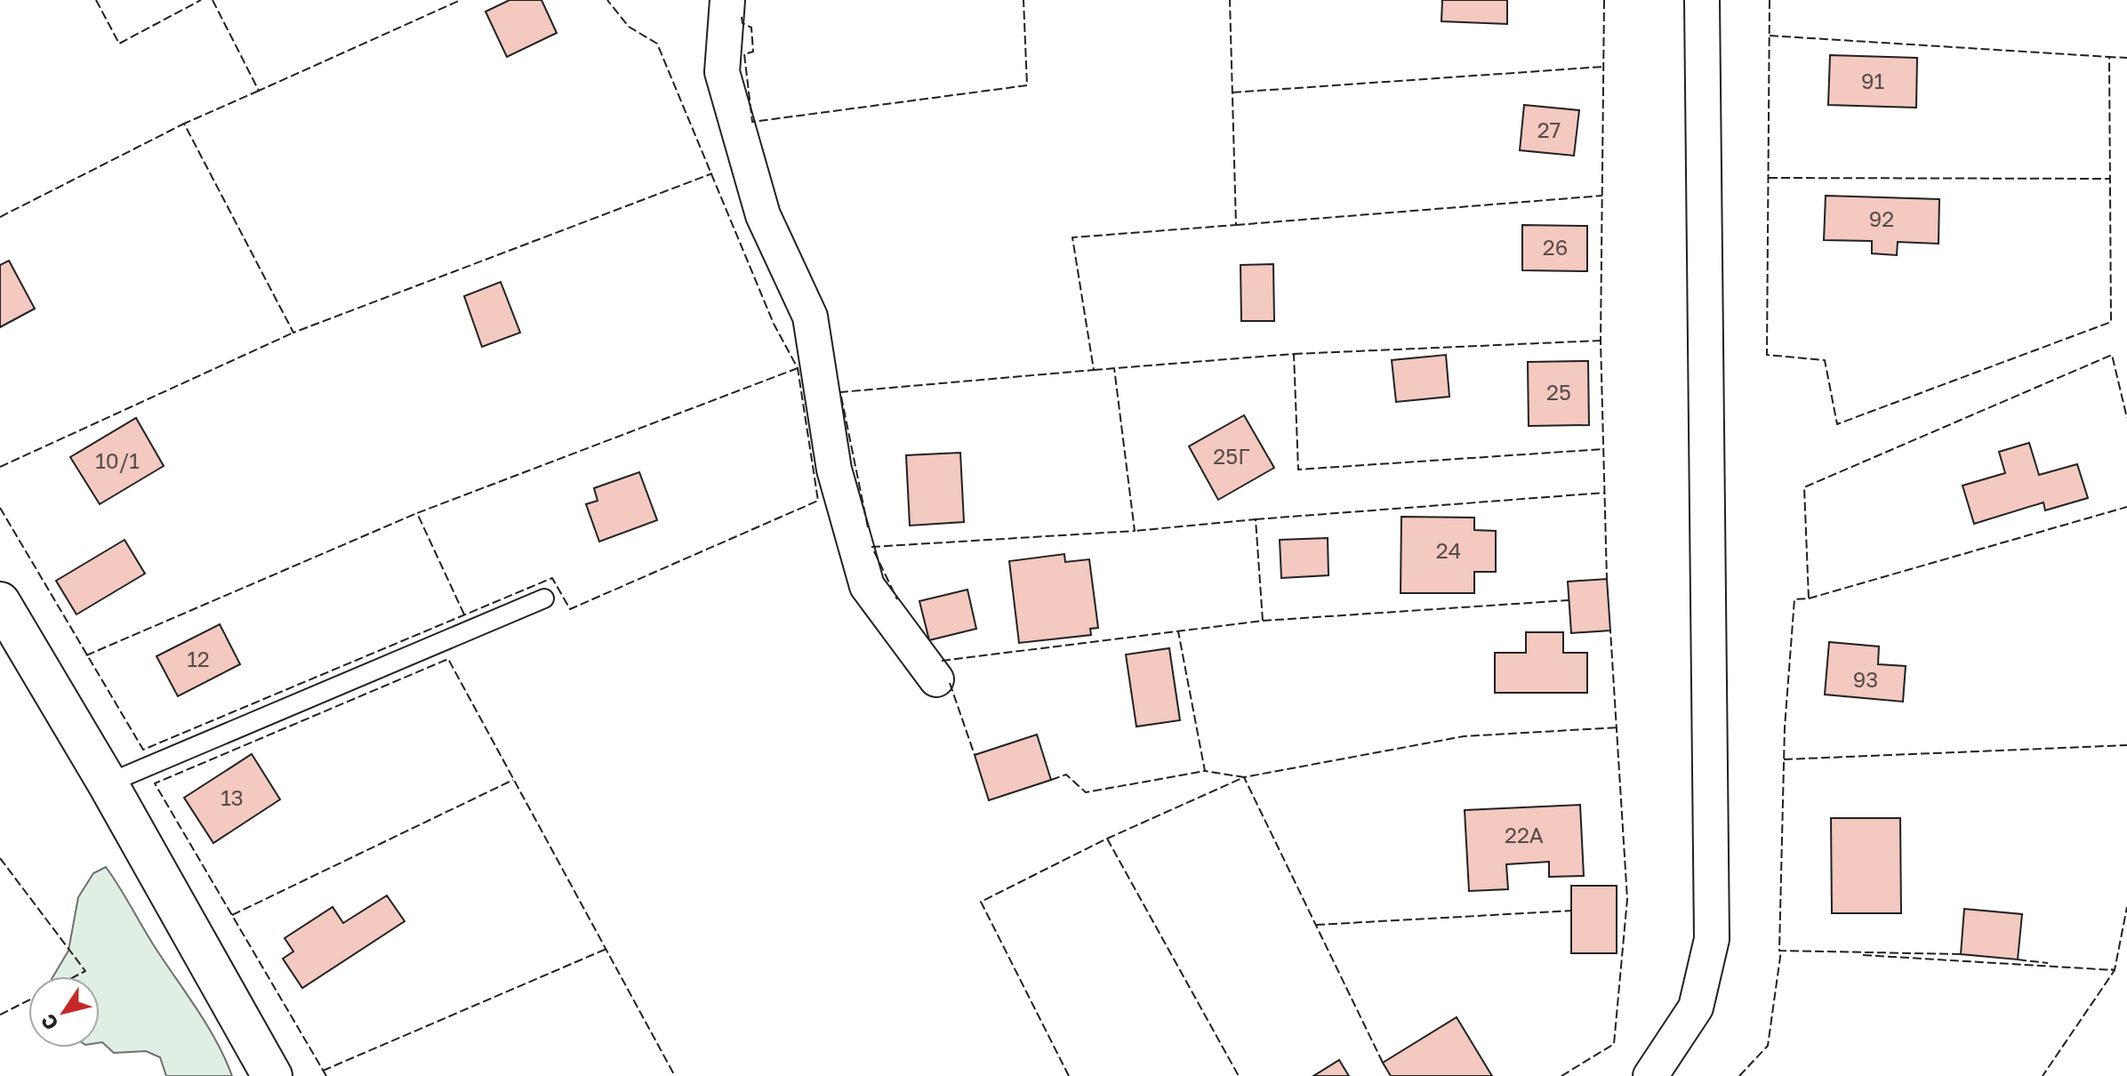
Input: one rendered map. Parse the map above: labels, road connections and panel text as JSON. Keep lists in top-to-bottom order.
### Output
{
  "house_numbers": [
    "91",
    "27",
    "92",
    "26",
    "25",
    "25Г",
    "10/1",
    "24",
    "12",
    "93",
    "13",
    "22А"
  ],
  "north": "bottom left"
}
